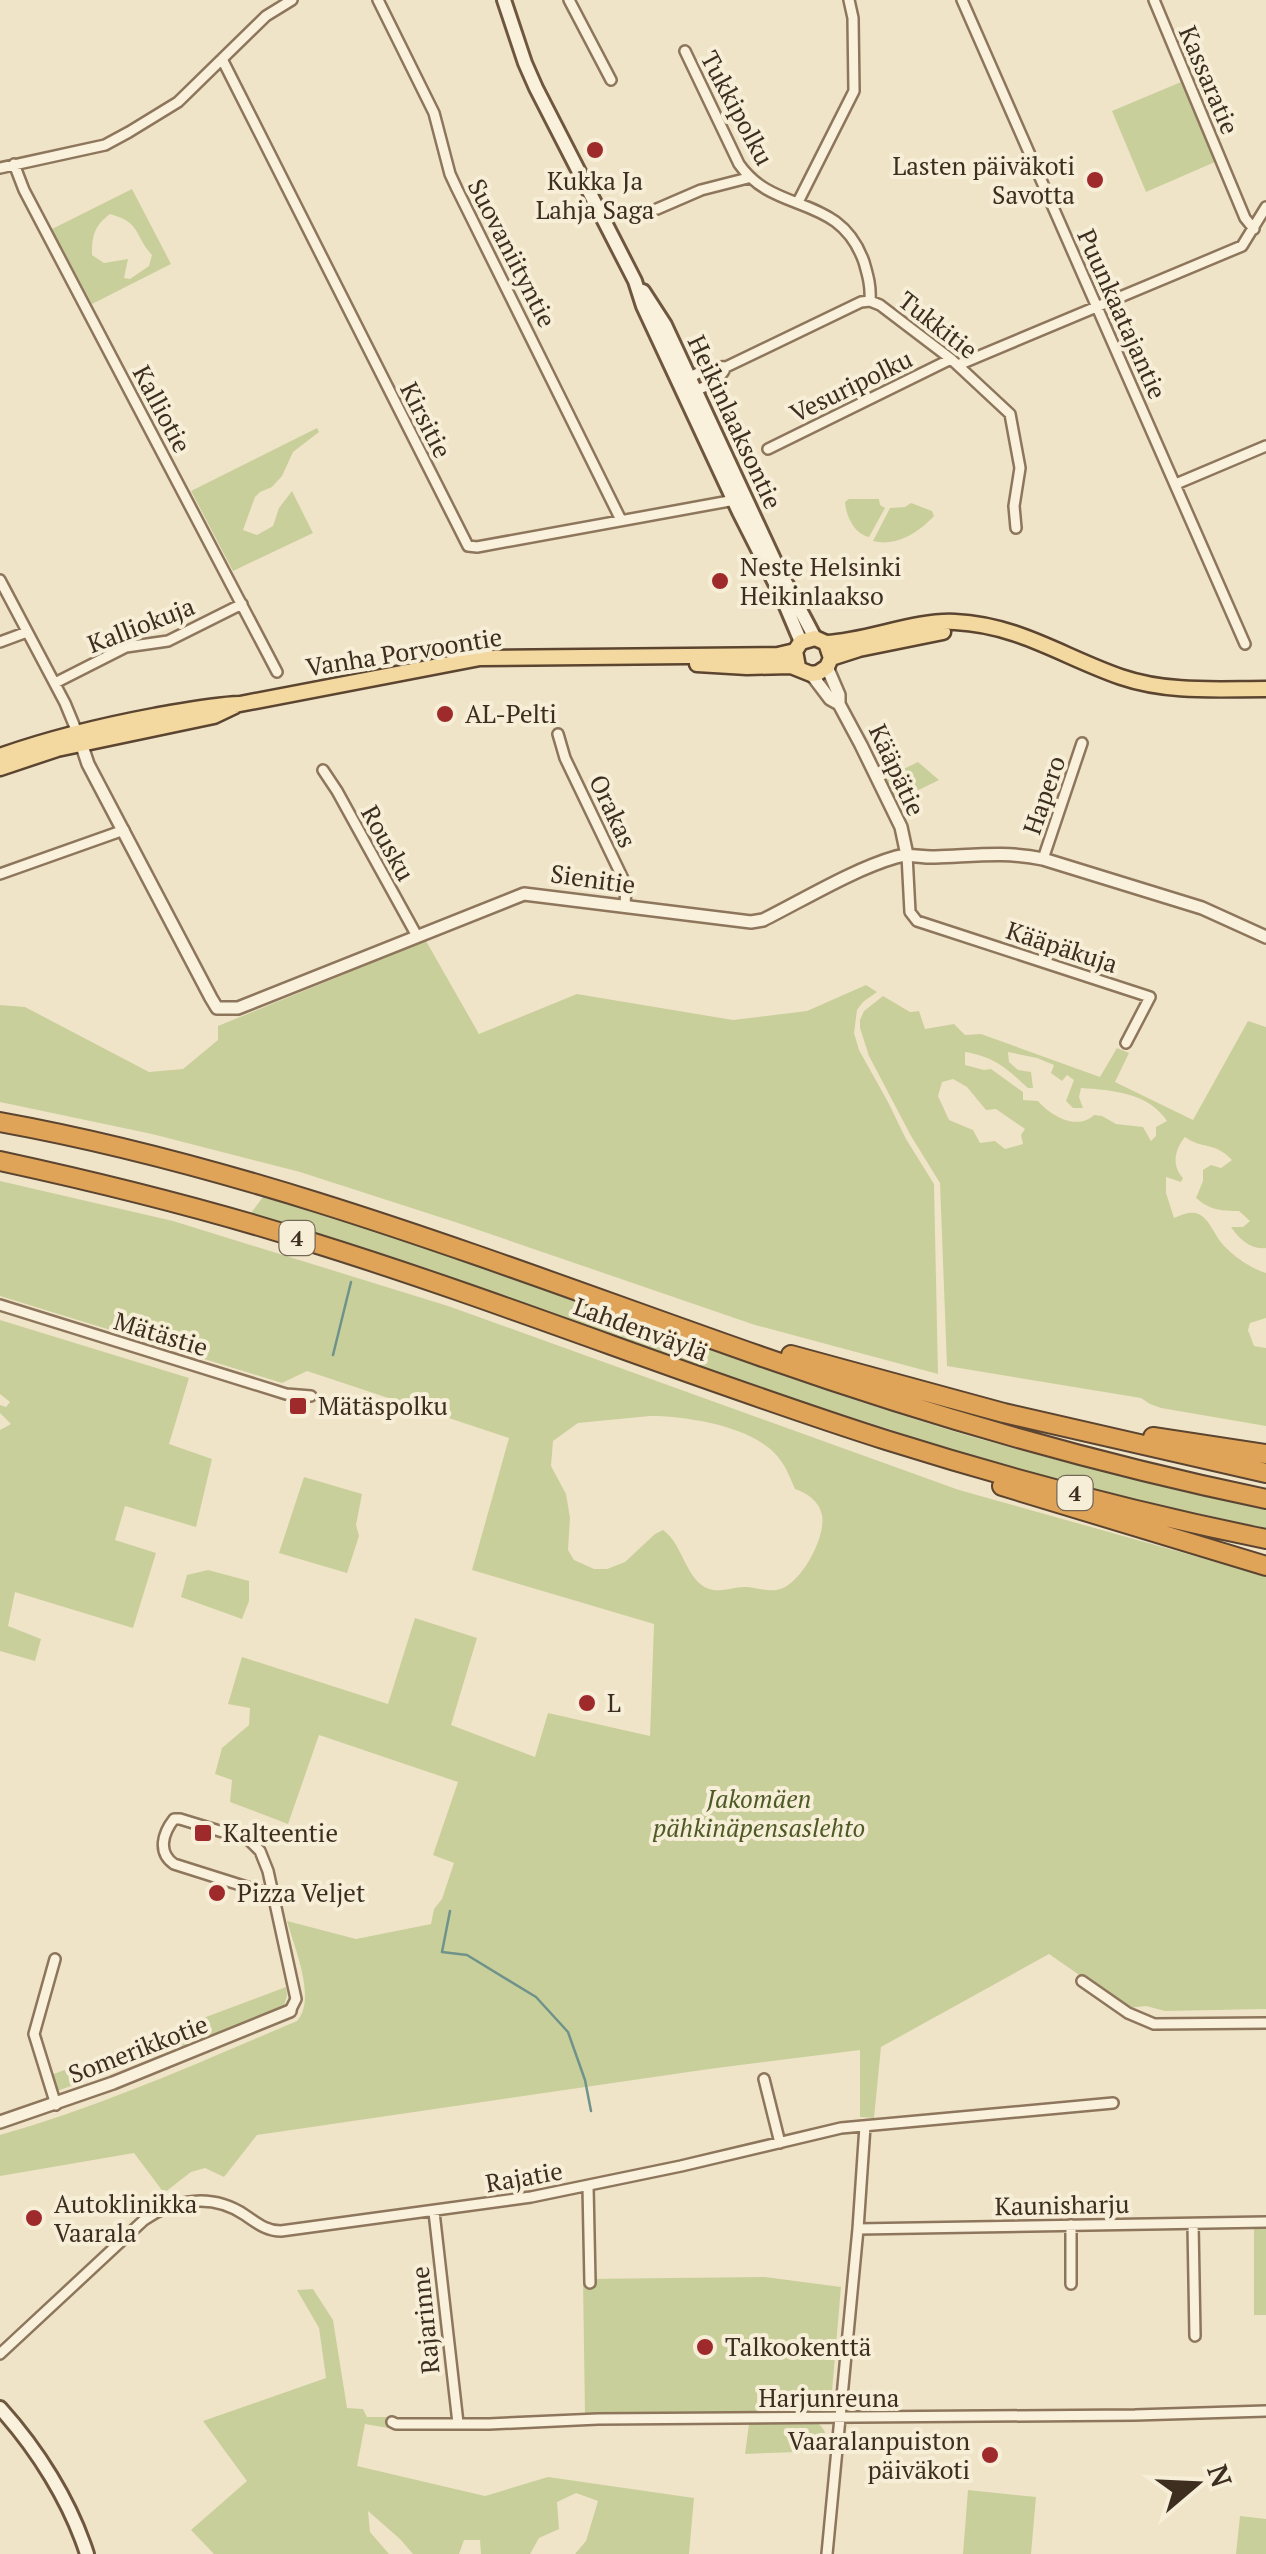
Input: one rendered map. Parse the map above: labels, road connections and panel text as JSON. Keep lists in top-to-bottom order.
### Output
{
  "streets": {
    "highway": ["4", "Lahdenväylä"],
    "main road": ["Heikinlaaksontie", "Vanha Porvoontie"],
    "street": [
      "Kassaratie",
      "Tukkipolku",
      "Suovaniityntie",
      "Puunkaatajantie",
      "Tukkitie",
      "Vesuripolku",
      "Kalliotie",
      "Kirsitie",
      "Kalliokuja",
      "Kääpätie",
      "Hapero",
      "Orakas",
      "Rousku",
      "Sienitie",
      "Kääpäkuja",
      "Mätästie",
      "Somerikkotie",
      "Rajatie",
      "Kaunisharju",
      "Rajarinne",
      "Harjunreuna"
    ]
  },
  "crossings": [
    ["Kassaratie", "Vesuripolku"],
    ["Tukkipolku", "Tukkitie"],
    ["Puunkaatajantie", "Vesuripolku"],
    ["Tukkitie", "Vesuripolku"],
    ["Tukkitie", "Heikinlaaksontie"],
    ["Kalliotie", "Kalliokuja"],
    ["Heikinlaaksontie", "Vanha Porvoontie"],
    ["Heikinlaaksontie", "Kääpätie"],
    ["Vanha Porvoontie", "Kääpätie"],
    ["Vanha Porvoontie", "Sienitie"],
    ["Kääpätie", "Sienitie"],
    ["Kääpätie", "Kääpäkuja"],
    ["Hapero", "Sienitie"],
    ["Orakas", "Sienitie"],
    ["Rousku", "Sienitie"],
    ["Rajatie", "Rajarinne"],
    ["Rajarinne", "Harjunreuna"]
  ],
  "parks": ["Jakomäen pähkinäpensaslehto"],
  "places": {
    "other": [
      "Kukka Ja Lahja Saga",
      "Lasten päiväkoti Savotta",
      "Neste Helsinki Heikinlaakso",
      "AL-Pelti",
      "L",
      "Pizza Veljet",
      "Autoklinikka Vaarala",
      "Talkookenttä",
      "Vaaralanpuiston päiväkoti"
    ],
    "transit": ["Mätäspolku", "Kalteentie"]
  },
  "north": "right"
}
